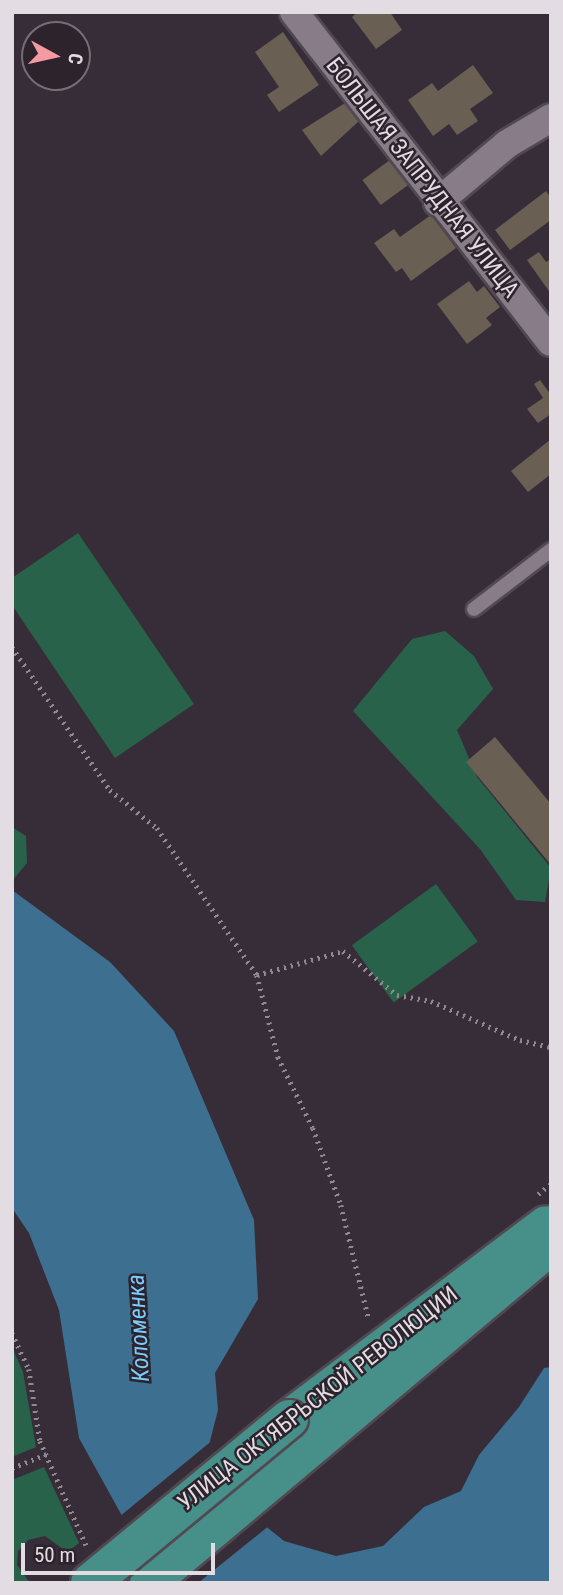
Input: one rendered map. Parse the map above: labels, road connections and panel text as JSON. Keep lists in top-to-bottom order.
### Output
{
  "streets": {
    "main road": ["УЛИЦА ОКТЯБРЬСКОЙ РЕВОЛЮЦИИ"],
    "street": ["БОЛЬШАЯ ЗАПРУДНАЯ УЛИЦА"]
  },
  "water": ["Коломенка"],
  "scale_bar": "50 m",
  "north": "right"
}
